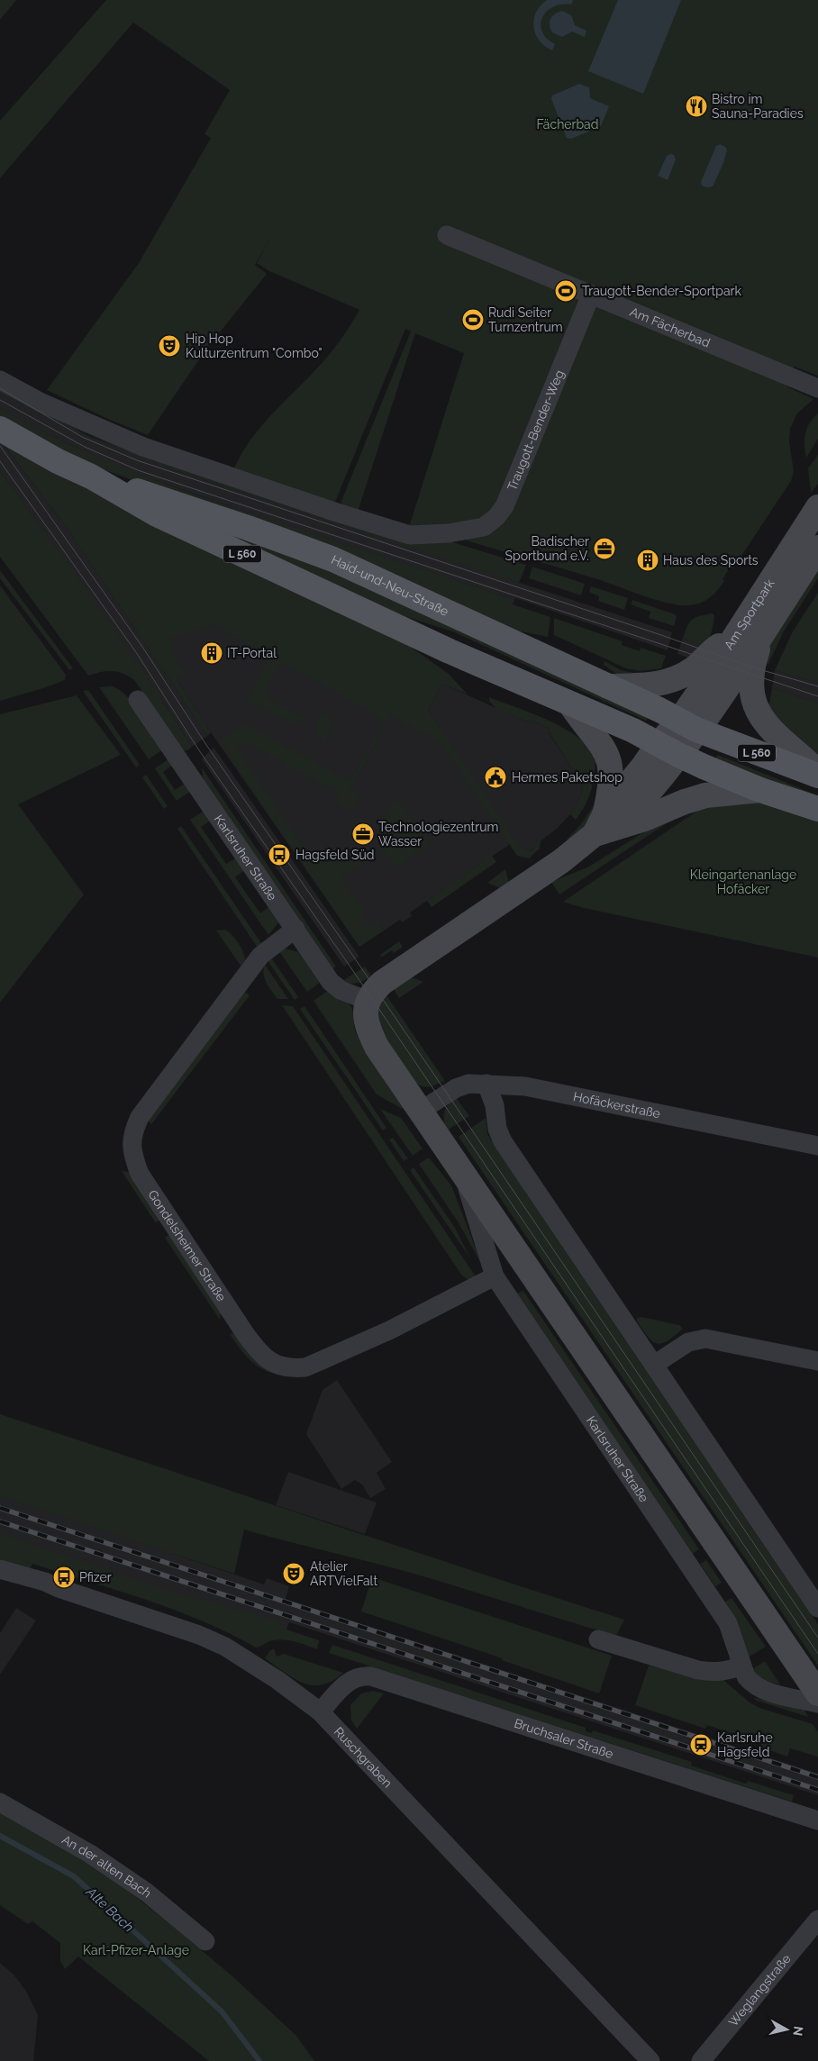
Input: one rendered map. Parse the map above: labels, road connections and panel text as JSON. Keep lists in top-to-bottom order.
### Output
{
  "streets": {
    "main road": ["L 560", "Haid-und-Neu-Straße"],
    "street": [
      "Am Fächerbad",
      "Traugott-Bender-Weg",
      "Am Sportpark",
      "Karlsruher Straße",
      "Hofäckerstraße",
      "Gondelsheimer Straße",
      "Bruchsaler Straße",
      "Ruschgraben",
      "An der alten Bach",
      "Weglangstraße"
    ]
  },
  "crossings": [
    ["Am Fächerbad", "Traugott-Bender-Weg"],
    ["L 560", "Haid-und-Neu-Straße"],
    ["L 560", "Am Sportpark"],
    ["Haid-und-Neu-Straße", "Am Sportpark"],
    ["Karlsruher Straße", "Hofäckerstraße"],
    ["Karlsruher Straße", "Gondelsheimer Straße"],
    ["Bruchsaler Straße", "Ruschgraben"]
  ],
  "water": ["Alte Bach"],
  "parks": ["Fächerbad", "Kleingartenanlage Hofäcker", "Karl-Pfizer-Anlage"],
  "places": {
    "restaurant": ["Bistro im Sauna-Paradies"],
    "sports": ["Traugott-Bender-Sportpark", "Rudi Seiter Turnzentrum"],
    "theatre": ["Hip Hop Kulturzentrum \"Combo\"", "Atelier ARTVielFalt"],
    "office": ["Badischer Sportbund e.V.", "Technologiezentrum Wasser"],
    "building": ["Haus des Sports", "IT-Portal"],
    "public building": ["Hermes Paketshop"],
    "bus stop": ["Hagsfeld Süd", "Pfizer"],
    "station": ["Karlsruhe Hagsfeld"]
  },
  "north": "right"
}
